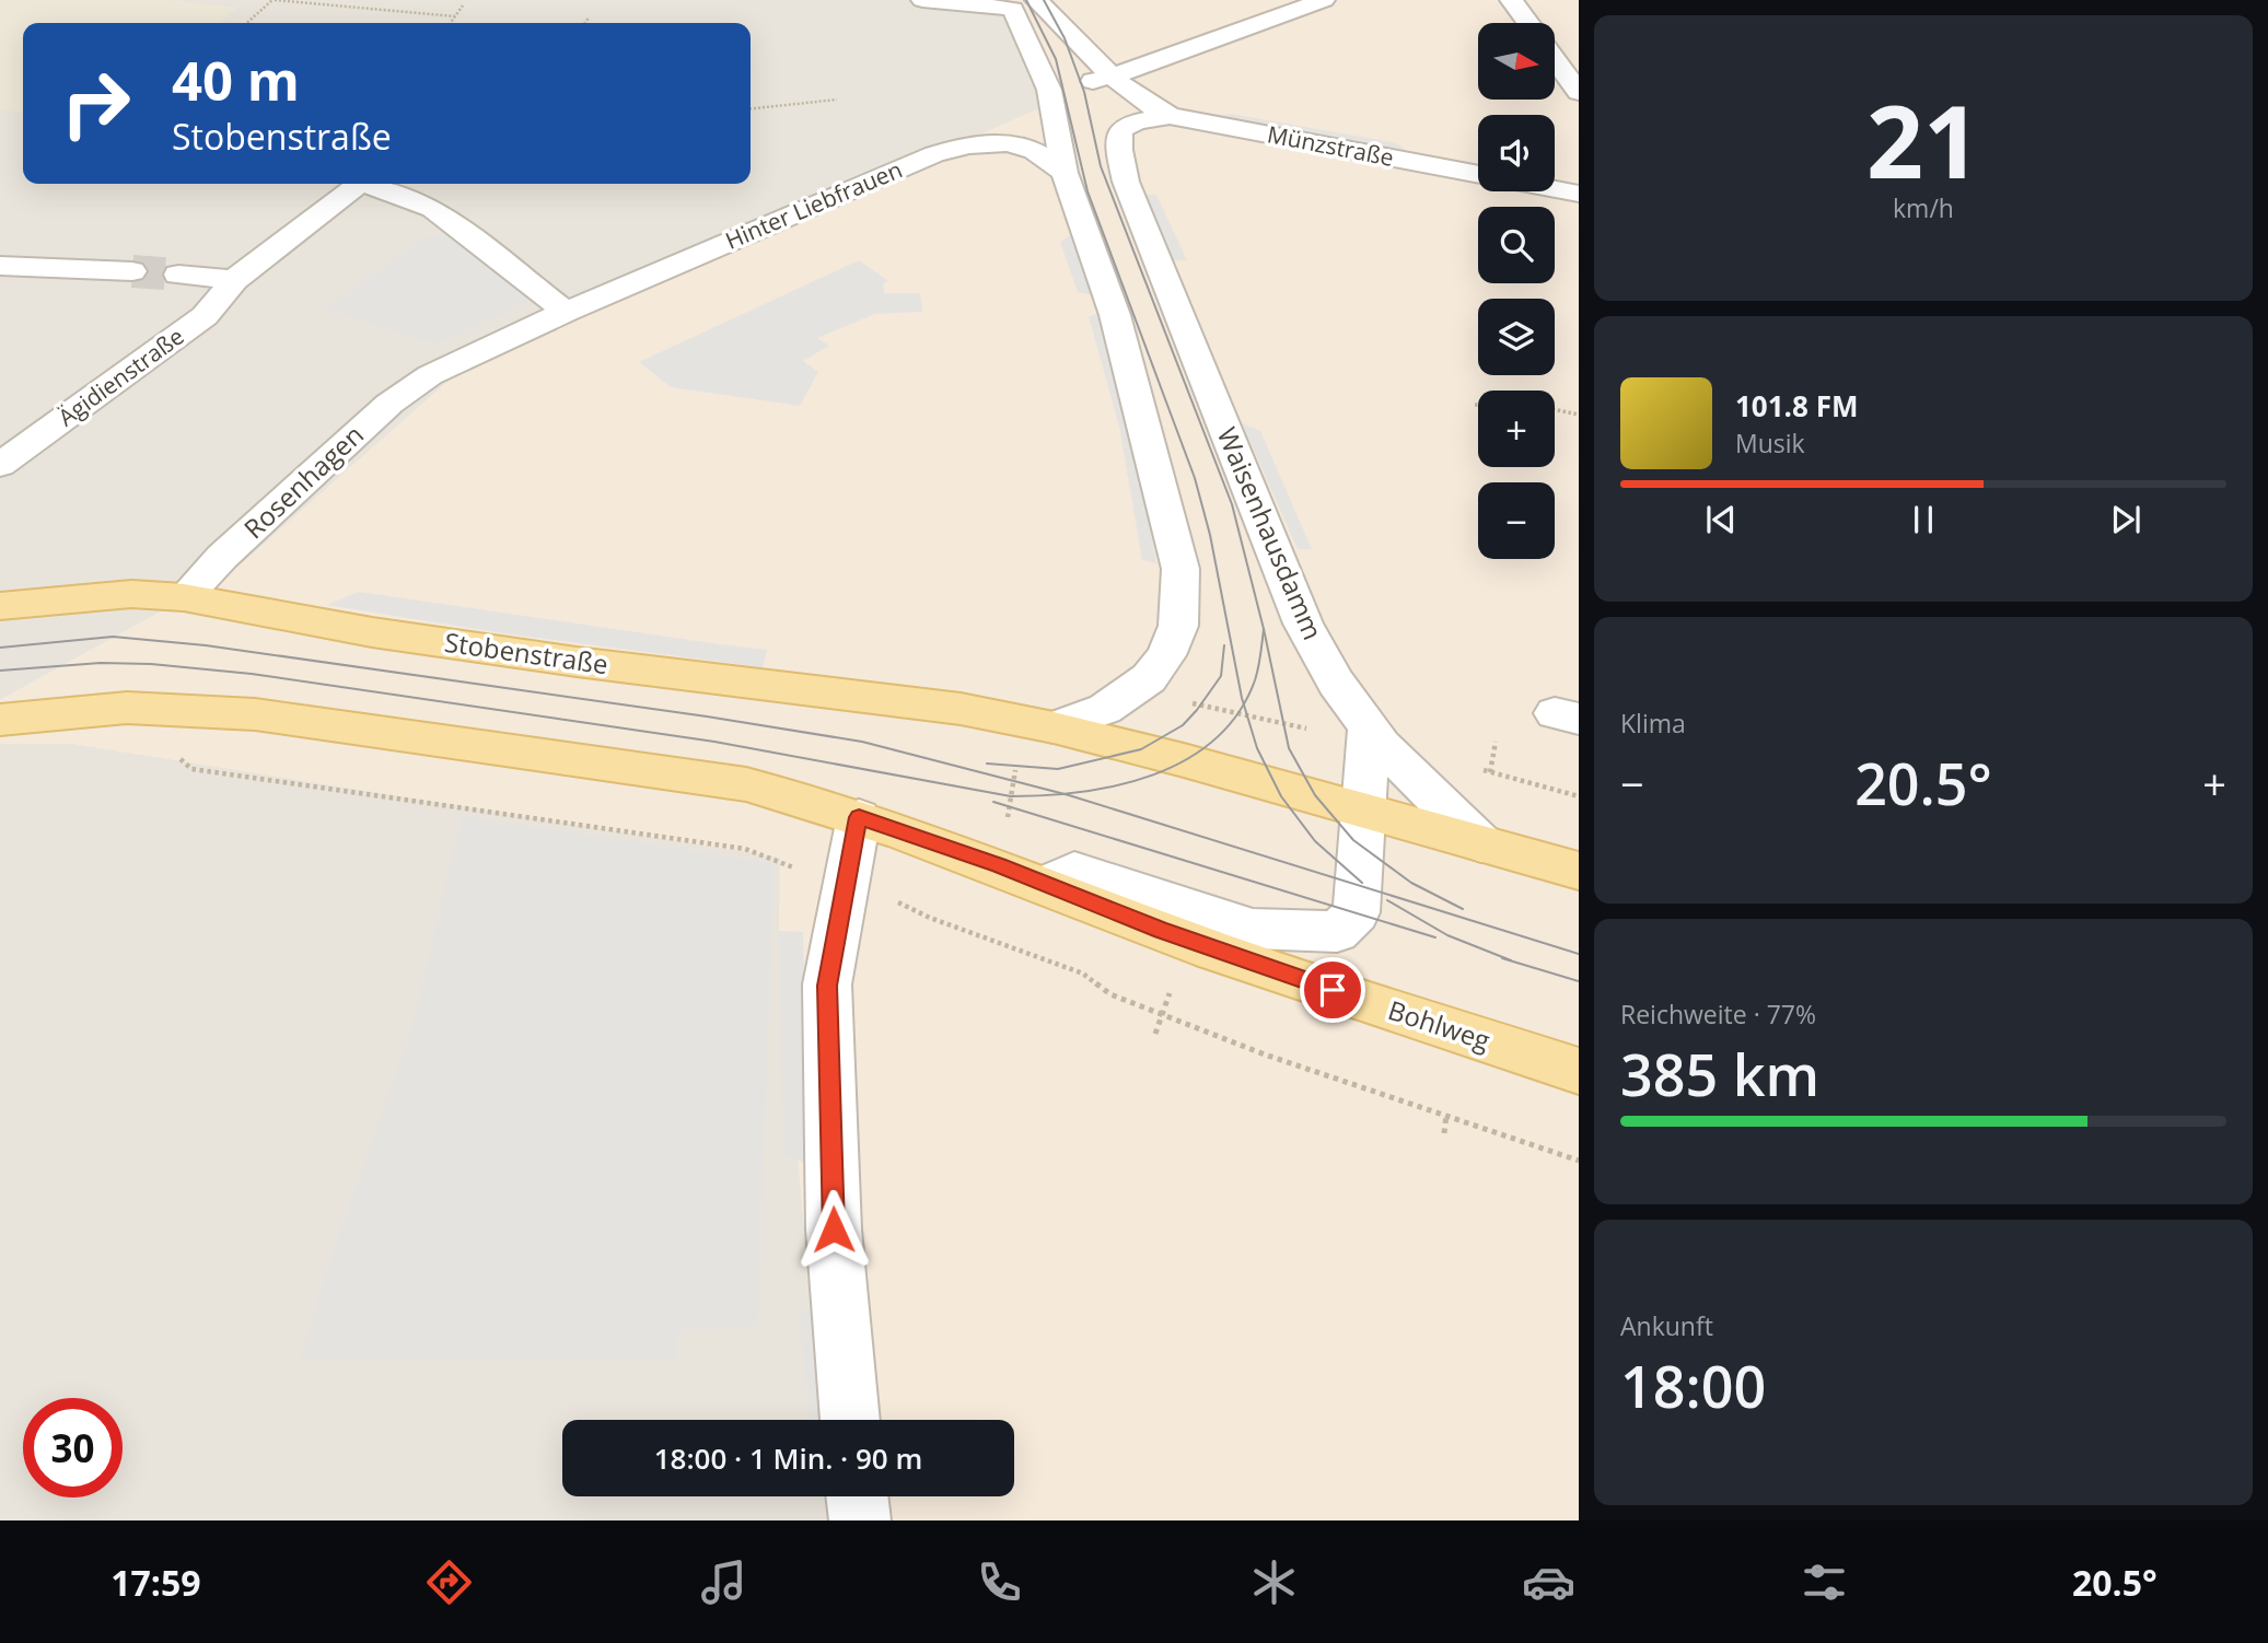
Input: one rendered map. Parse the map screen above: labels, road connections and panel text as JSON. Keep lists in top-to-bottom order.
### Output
{
  "streets": {
    "main road": ["Stobenstraße", "Bohlweg"],
    "street": [
      "Münzstraße",
      "Hinter Liebfrauen",
      "Ägidienstraße",
      "Rosenhagen",
      "Waisenhausdamm"
    ]
  },
  "crossings": [
    ["Münzstraße", "Waisenhausdamm"],
    ["Hinter Liebfrauen", "Ägidienstraße"],
    ["Hinter Liebfrauen", "Rosenhagen"],
    ["Hinter Liebfrauen", "Waisenhausdamm"],
    ["Rosenhagen", "Stobenstraße"],
    ["Waisenhausdamm", "Stobenstraße"]
  ],
  "north": "right",
  "page": {
    "tile": [
      ["21", "km/h"],
      "Klima",
      ["Reichweite · 77%", "385 km"],
      ["Ankunft", "18:00"]
    ],
    "map_buttons": ["+", "−"],
    "turn": ["40 m", "Stobenstraße"],
    "song": ["101.8 FM", "Musik"],
    "heat": ["−", "20.5°", "+"],
    "limit": "30",
    "trip": "18:00 · 1 Min. · 90 m",
    "tabs": ["17:59", "20.5°"]
  }
}
